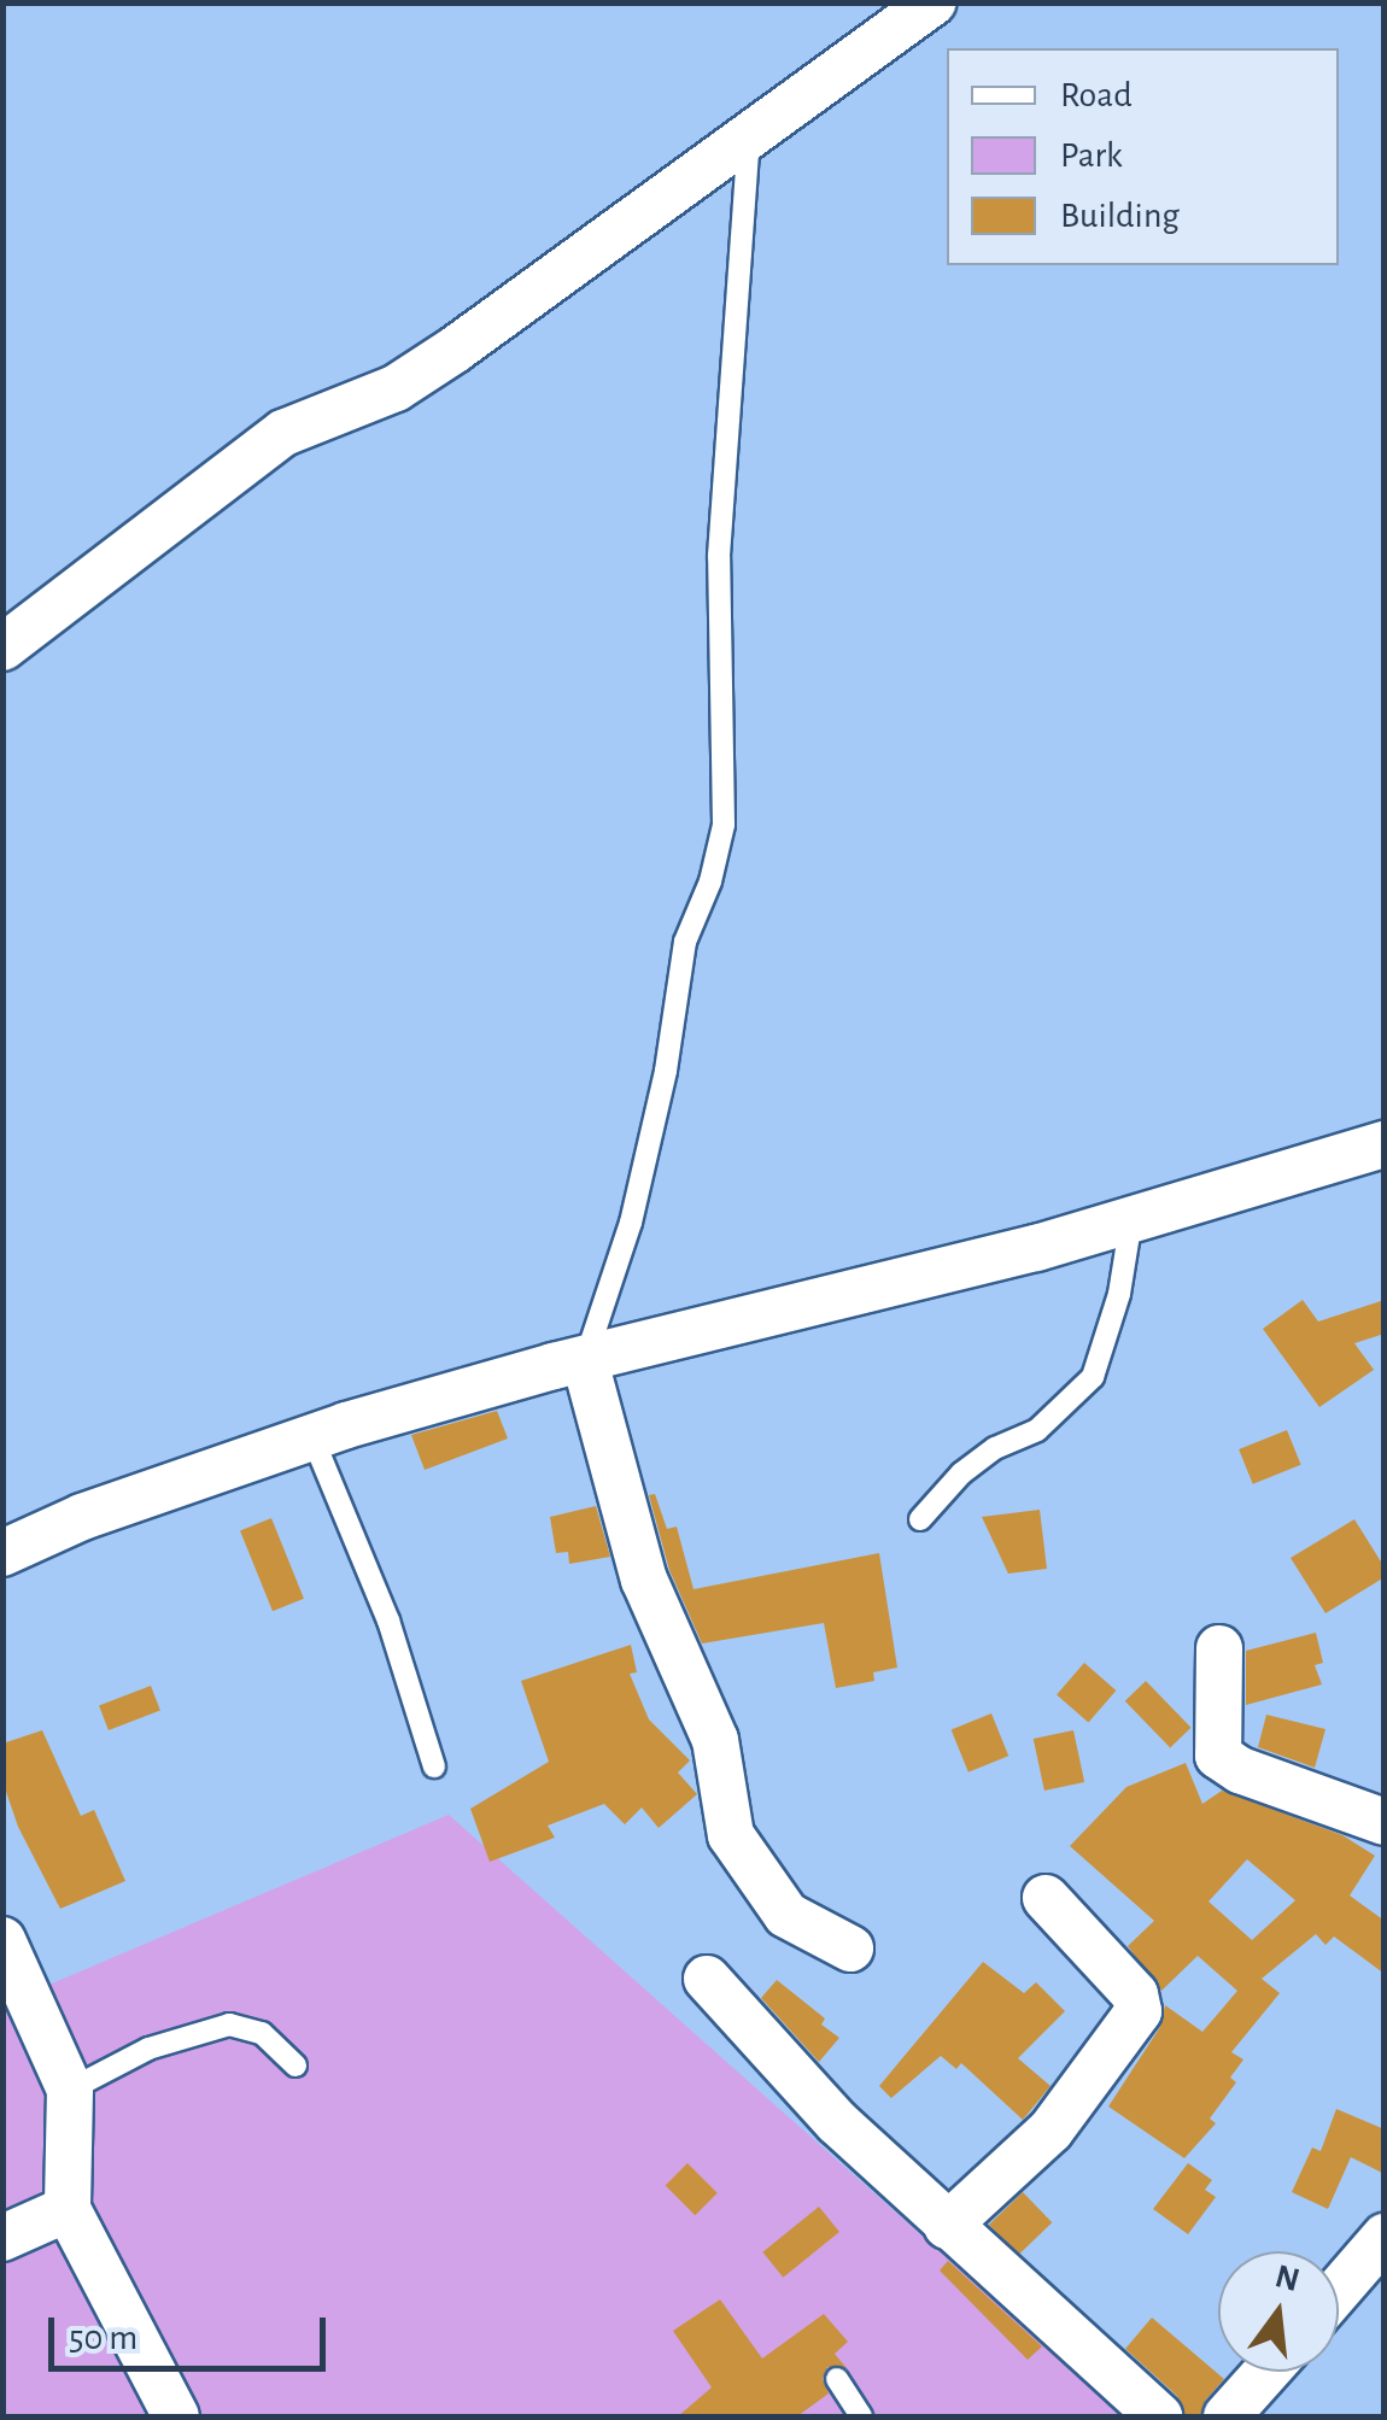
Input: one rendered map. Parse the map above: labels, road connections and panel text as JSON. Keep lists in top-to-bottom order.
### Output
{
  "legend": ["Road", "Park", "Building"],
  "scale_bar": "50 m",
  "north": "top"
}
